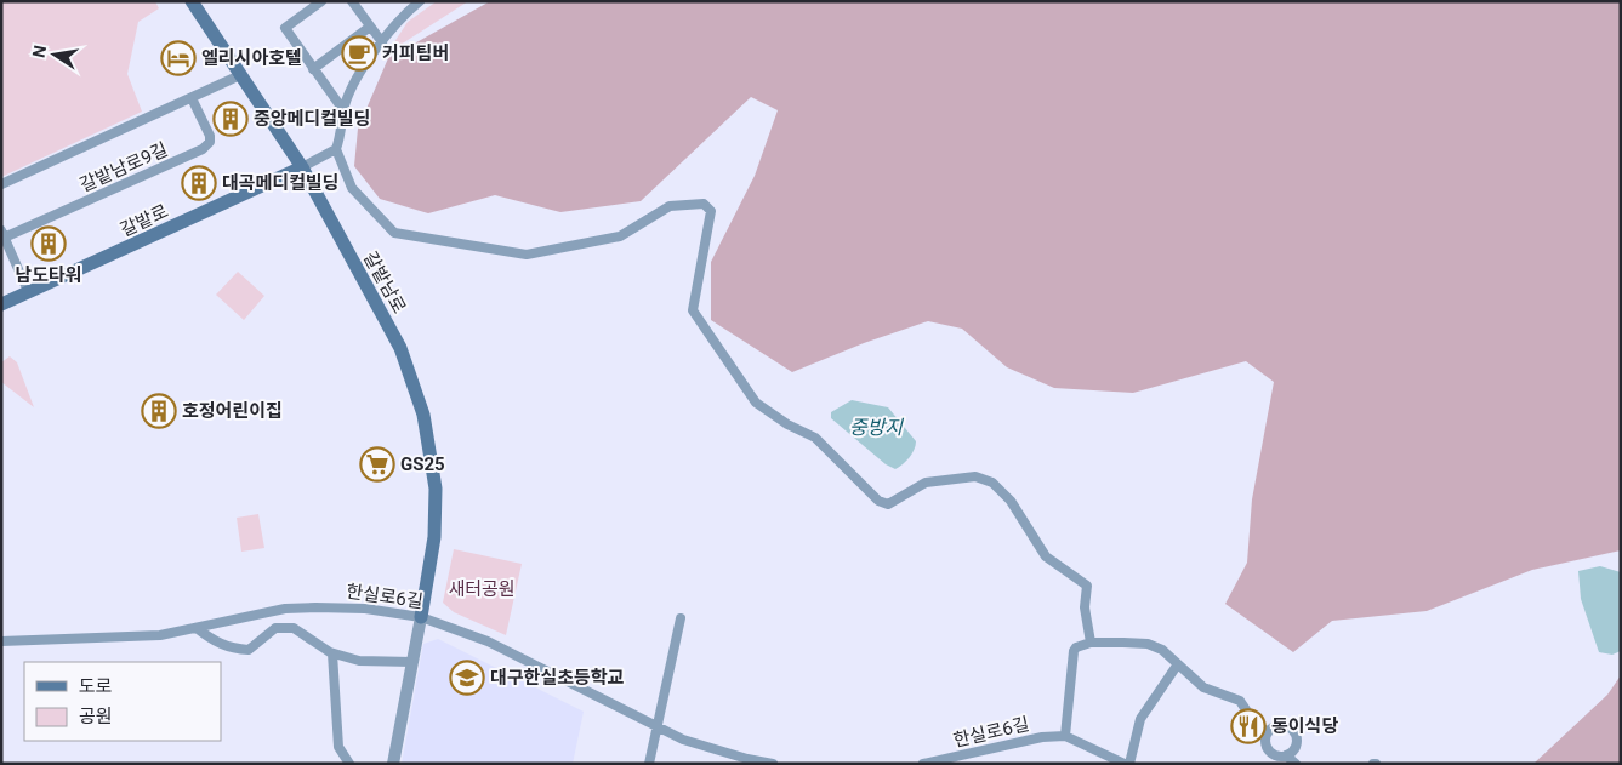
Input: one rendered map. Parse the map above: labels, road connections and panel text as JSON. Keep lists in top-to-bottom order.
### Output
{
  "streets": {
    "main road": ["갈밭로", "갈밭남로"],
    "street": ["갈밭남로9길", "한실로6길"]
  },
  "crossings": [
    ["갈밭남로9길", "갈밭남로"],
    ["갈밭로", "갈밭남로"],
    ["갈밭남로", "한실로6길"]
  ],
  "water": ["중방지"],
  "parks": ["새터공원"],
  "places": {
    "cafe": ["커피팀버"],
    "hotel": ["엘리시아호텔"],
    "building": [
      "중앙메디컬빌딩",
      "대곡메디컬빌딩",
      "남도타워",
      "호정어린이집"
    ],
    "supermarket": ["GS25"],
    "school or university": ["대구한실초등학교"],
    "restaurant": ["동이식당"]
  },
  "legend": ["도로", "공원"],
  "north": "left"
}
